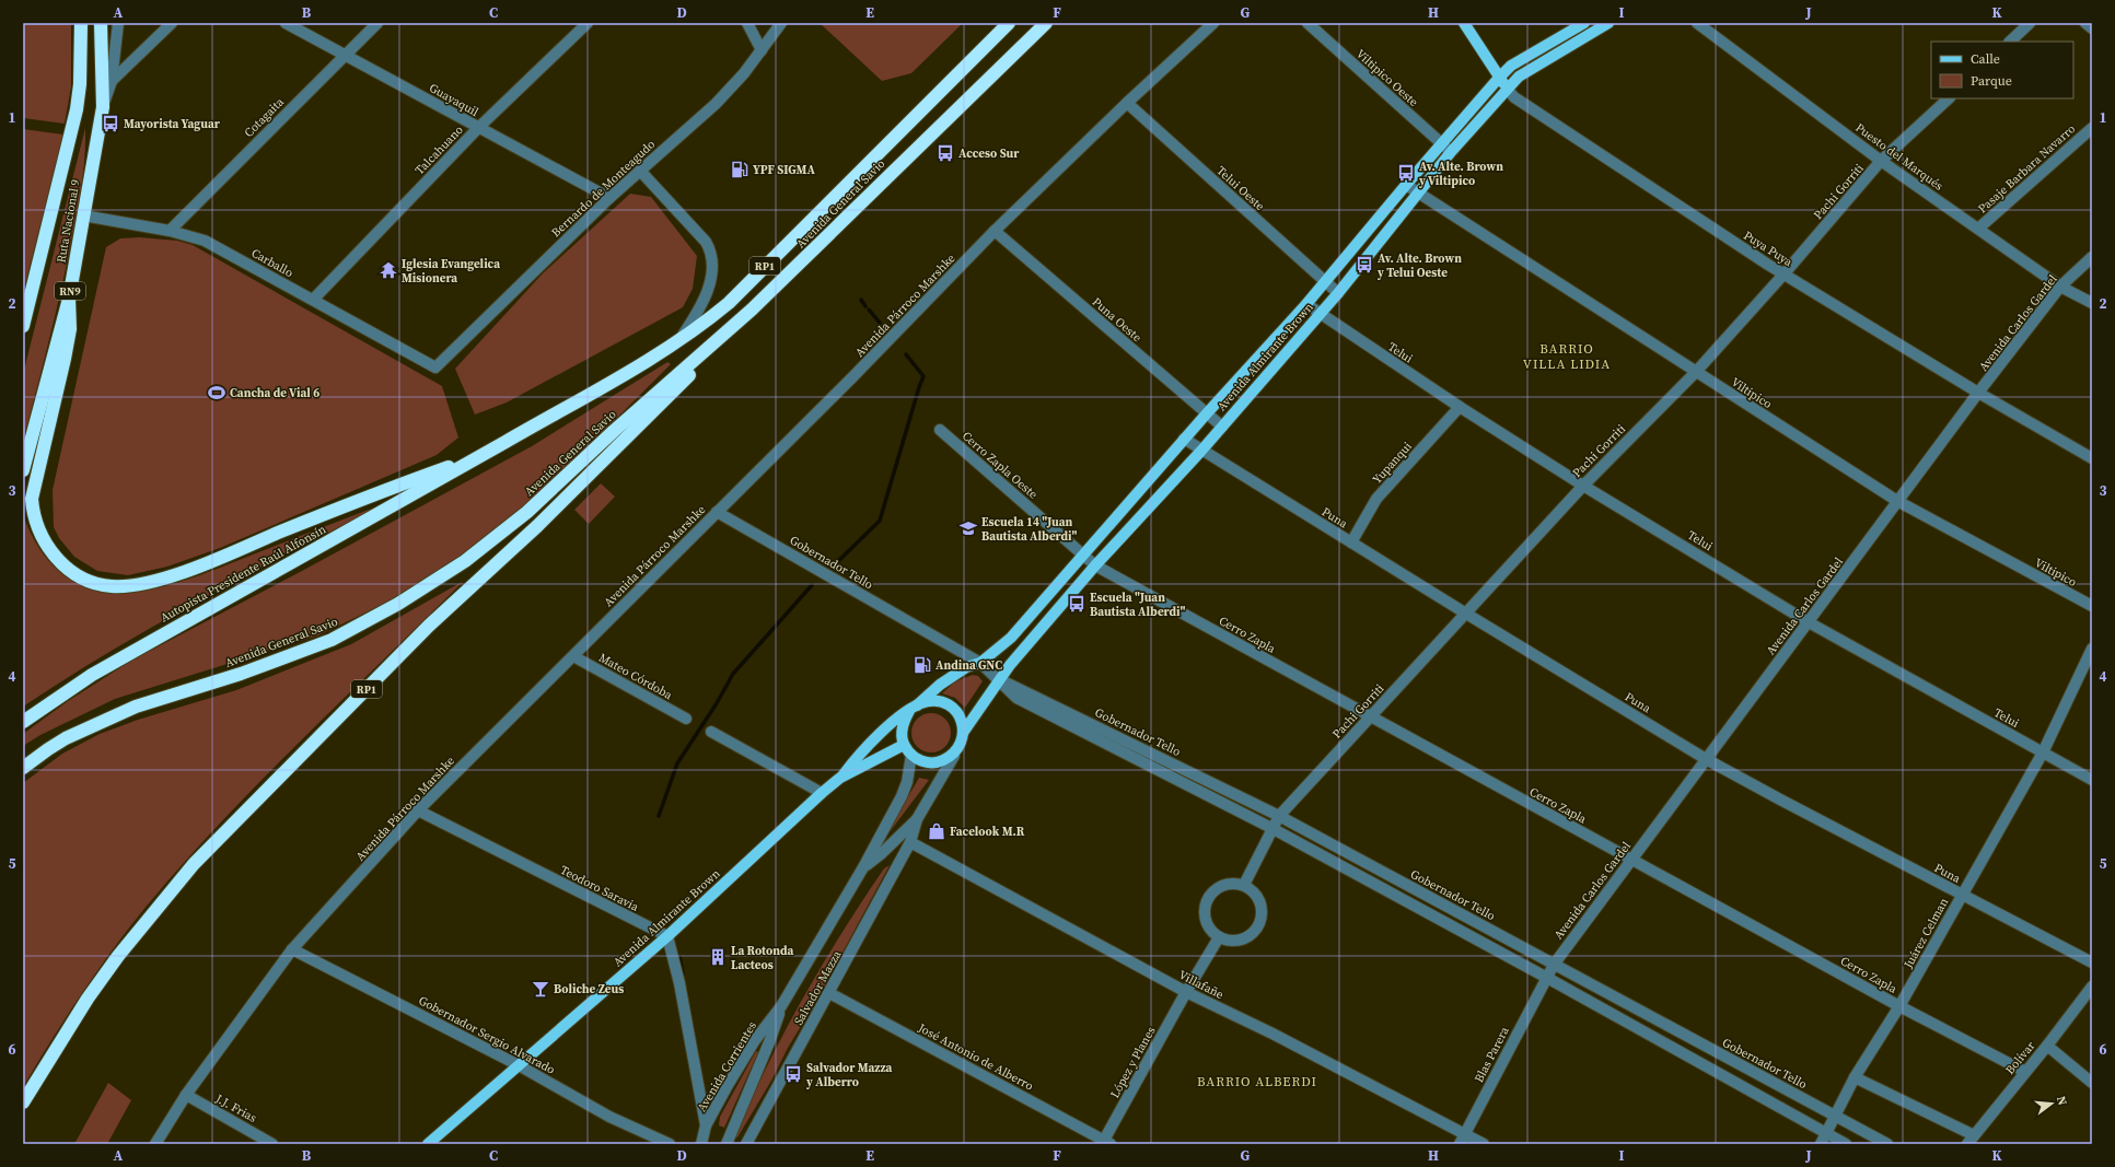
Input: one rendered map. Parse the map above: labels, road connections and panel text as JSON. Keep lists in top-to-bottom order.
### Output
{
  "streets": {
    "highway": [
      "Avenida General Savio",
      "Ruta Nacional 9",
      "RP1",
      "RN9",
      "Autopista Presidente Raúl Alfonsín"
    ],
    "main road": ["Puya Puya", "Avenida Almirante Brown"],
    "street": [
      "Viltipico Oeste",
      "Guayaquil",
      "Cotagaita",
      "Talcahuano",
      "Puesto del Marqués",
      "Pasaje Barbara Navarro",
      "Bernardo de Monteagudo",
      "Telui Oeste",
      "Pachi Gorriti",
      "Carballo",
      "Avenida Párroco Marshke",
      "Puna Oeste",
      "Avenida Carlos Gardel",
      "Telui",
      "Viltipico",
      "Yupanqui",
      "Cerro Zapla Oeste",
      "Puna",
      "Gobernador Tello",
      "Cerro Zapla",
      "Mateo Córdoba",
      "Teodoro Saravia",
      "Juárez Celman",
      "Villafañe",
      "Salvador Mazza",
      "Gobernador Sergio Alvarado",
      "Blas Parera",
      "José Antonio de Alberro",
      "Bolívar",
      "López y Planes",
      "Avenida Corrientes",
      "J.J. Frias"
    ]
  },
  "crossings": [
    ["Viltipico Oeste", "Avenida Almirante Brown"],
    ["Guayaquil", "Cotagaita"],
    ["Guayaquil", "Talcahuano"],
    ["Guayaquil", "Bernardo de Monteagudo"],
    ["Cotagaita", "Carballo"],
    ["Talcahuano", "Carballo"],
    ["Puesto del Marqués", "Pasaje Barbara Navarro"],
    ["Puesto del Marqués", "Pachi Gorriti"],
    ["Puesto del Marqués", "Avenida Carlos Gardel"],
    ["Bernardo de Monteagudo", "Carballo"],
    ["Telui Oeste", "Avenida Párroco Marshke"],
    ["Telui Oeste", "Avenida Almirante Brown"],
    ["Pachi Gorriti", "Puya Puya"],
    ["Pachi Gorriti", "Telui"],
    ["Pachi Gorriti", "Viltipico"],
    ["Pachi Gorriti", "Puna"],
    ["Pachi Gorriti", "Gobernador Tello"],
    ["Pachi Gorriti", "Cerro Zapla"],
    ["Pachi Gorriti", "López y Planes"],
    ["Avenida General Savio", "RP1"],
    ["Avenida General Savio", "Autopista Presidente Raúl Alfonsín"],
    ["Ruta Nacional 9", "Carballo"],
    ["Puya Puya", "Avenida Carlos Gardel"],
    ["Puya Puya", "Avenida Almirante Brown"],
    ["Avenida Párroco Marshke", "Puna Oeste"],
    ["Avenida Párroco Marshke", "Gobernador Tello"],
    ["Avenida Párroco Marshke", "Mateo Córdoba"],
    ["Avenida Párroco Marshke", "Teodoro Saravia"],
    ["Avenida Párroco Marshke", "Gobernador Sergio Alvarado"],
    ["Avenida Párroco Marshke", "J.J. Frias"],
    ["Puna Oeste", "Avenida Almirante Brown"],
    ["Avenida Carlos Gardel", "Telui"],
    ["Avenida Carlos Gardel", "Viltipico"],
    ["Avenida Carlos Gardel", "Puna"],
    ["Avenida Carlos Gardel", "Gobernador Tello"],
    ["Avenida Carlos Gardel", "Cerro Zapla"],
    ["Avenida Carlos Gardel", "Blas Parera"],
    ["Telui", "Avenida Almirante Brown"],
    ["Telui", "Yupanqui"],
    ["Telui", "Juárez Celman"],
    ["Avenida Almirante Brown", "Viltipico"],
    ["Avenida Almirante Brown", "Cerro Zapla Oeste"],
    ["Avenida Almirante Brown", "Puna"],
    ["Avenida Almirante Brown", "Gobernador Tello"],
    ["Avenida Almirante Brown", "Cerro Zapla"],
    ["Avenida Almirante Brown", "Teodoro Saravia"],
    ["Avenida Almirante Brown", "Gobernador Sergio Alvarado"],
    ["Avenida Almirante Brown", "Avenida Corrientes"],
    ["Yupanqui", "Puna"],
    ["Cerro Zapla Oeste", "Cerro Zapla"],
    ["Puna", "Juárez Celman"],
    ["Gobernador Tello", "Juárez Celman"],
    ["Gobernador Tello", "Blas Parera"],
    ["Cerro Zapla", "Juárez Celman"],
    ["Cerro Zapla", "Bolívar"],
    ["Villafañe", "Salvador Mazza"],
    ["Villafañe", "Blas Parera"],
    ["Villafañe", "López y Planes"],
    ["Salvador Mazza", "José Antonio de Alberro"],
    ["Salvador Mazza", "Avenida Corrientes"],
    ["José Antonio de Alberro", "López y Planes"]
  ],
  "districts": ["BARRIO VILLA LIDIA", "BARRIO ALBERDI"],
  "places": {
    "bus stop": [
      "Mayorista Yaguar",
      "Acceso Sur",
      "Av. Alte. Brown y Viltipico",
      "Av. Alte. Brown y Telui Oeste",
      "Escuela \"Juan Bautista Alberdi\"",
      "Salvador Mazza y Alberro"
    ],
    "fuel station": ["YPF SIGMA", "Andina GNC"],
    "temple": ["Iglesia Evangelica Misionera"],
    "sports": ["Cancha de Vial 6"],
    "school or university": ["Escuela 14 \"Juan Bautista Alberdi\""],
    "shop": ["Facelook M.R"],
    "building": ["La Rotonda Lacteos"],
    "bar": ["Boliche Zeus"]
  },
  "legend": ["Calle", "Parque"],
  "north": "right",
  "grid": {
    "columns": [
      "A",
      "B",
      "C",
      "D",
      "E",
      "F",
      "G",
      "H",
      "I",
      "J",
      "K"
    ],
    "rows": [
      "1",
      "2",
      "3",
      "4",
      "5",
      "6"
    ]
  }
}
